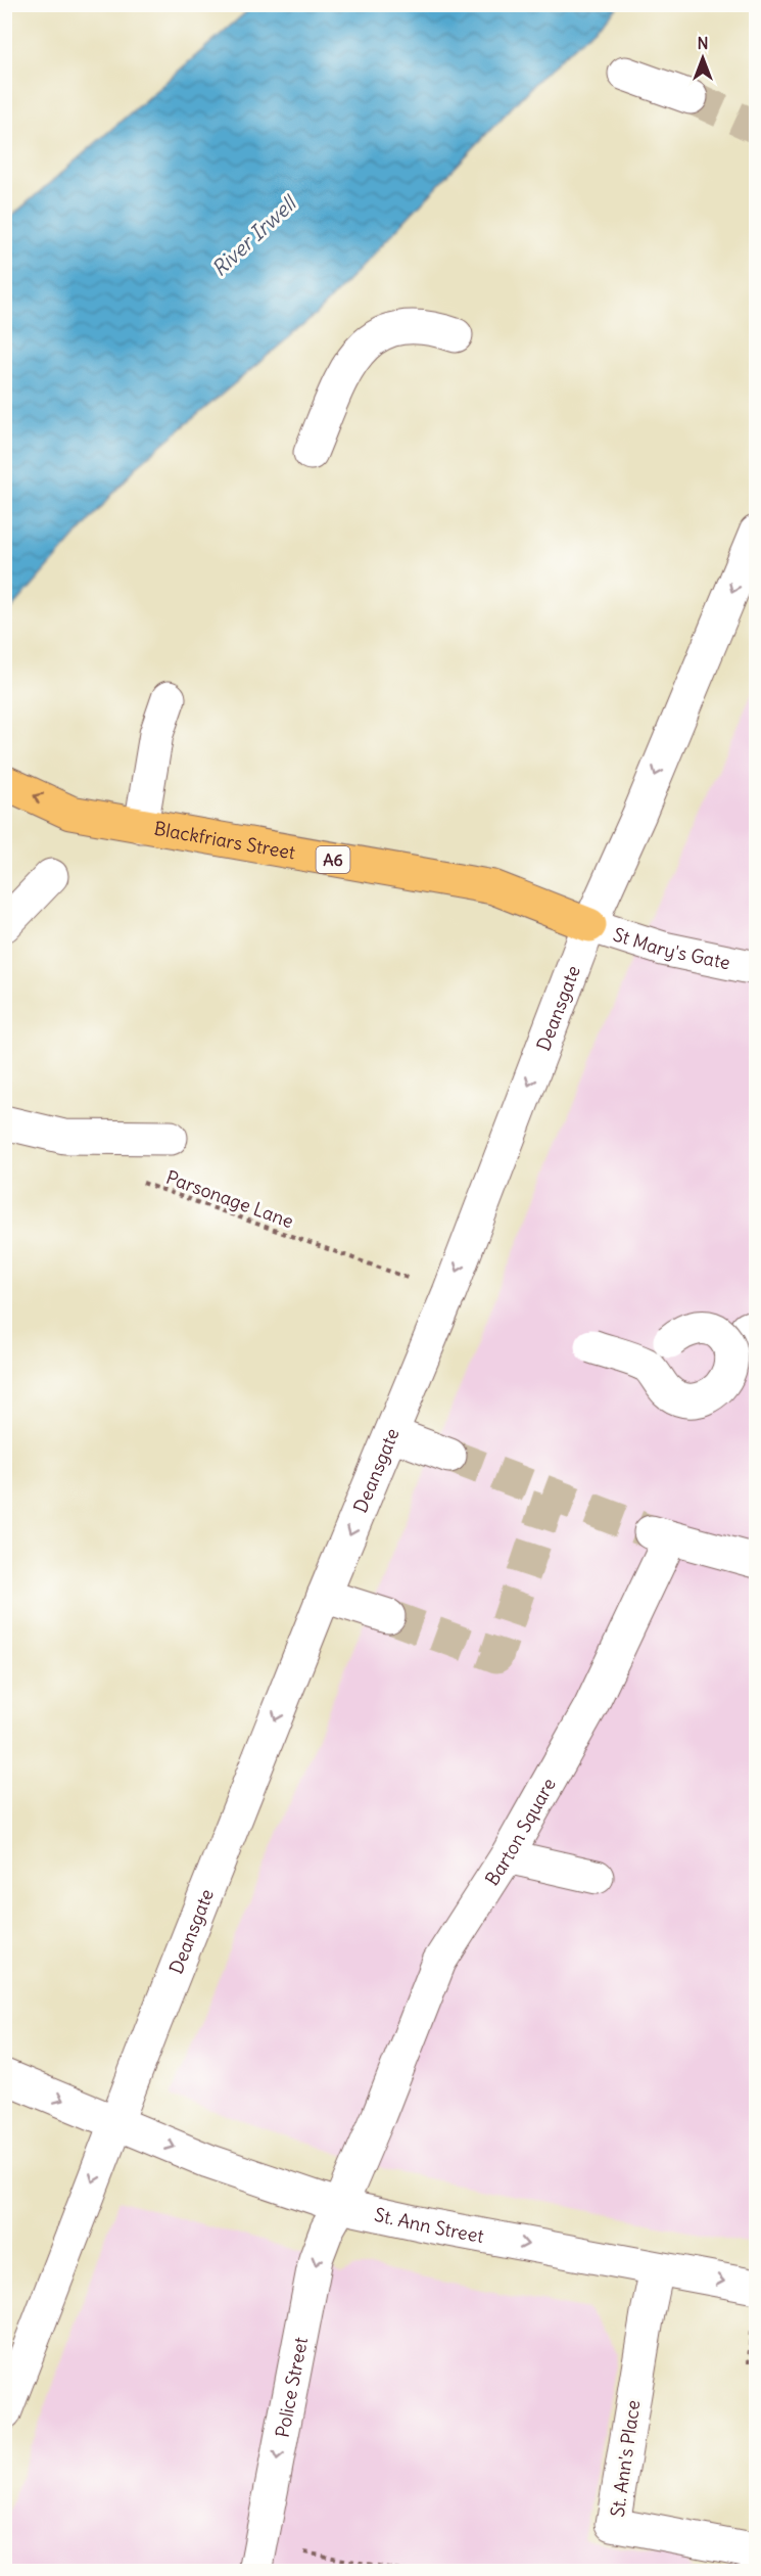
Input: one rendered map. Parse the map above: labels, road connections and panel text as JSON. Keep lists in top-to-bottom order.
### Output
{
  "streets": {
    "main road": ["Blackfriars Street", "A6"],
    "street": [
      "St Mary's Gate",
      "Deansgate",
      "Barton Square",
      "St. Ann Street",
      "Police Street",
      "St. Ann's Place"
    ],
    "path": ["Parsonage Lane"]
  },
  "crossings": [
    ["Blackfriars Street", "St Mary's Gate"],
    ["Blackfriars Street", "Deansgate"],
    ["St Mary's Gate", "Deansgate"],
    ["Deansgate", "Parsonage Lane"],
    ["Deansgate", "St. Ann Street"],
    ["Barton Square", "St. Ann Street"],
    ["Barton Square", "Police Street"],
    ["St. Ann Street", "Police Street"],
    ["St. Ann Street", "St. Ann's Place"]
  ],
  "one_way": ["Deansgate", "St. Ann Street", "Police Street"],
  "water": ["River Irwell"],
  "north": "top"
}
